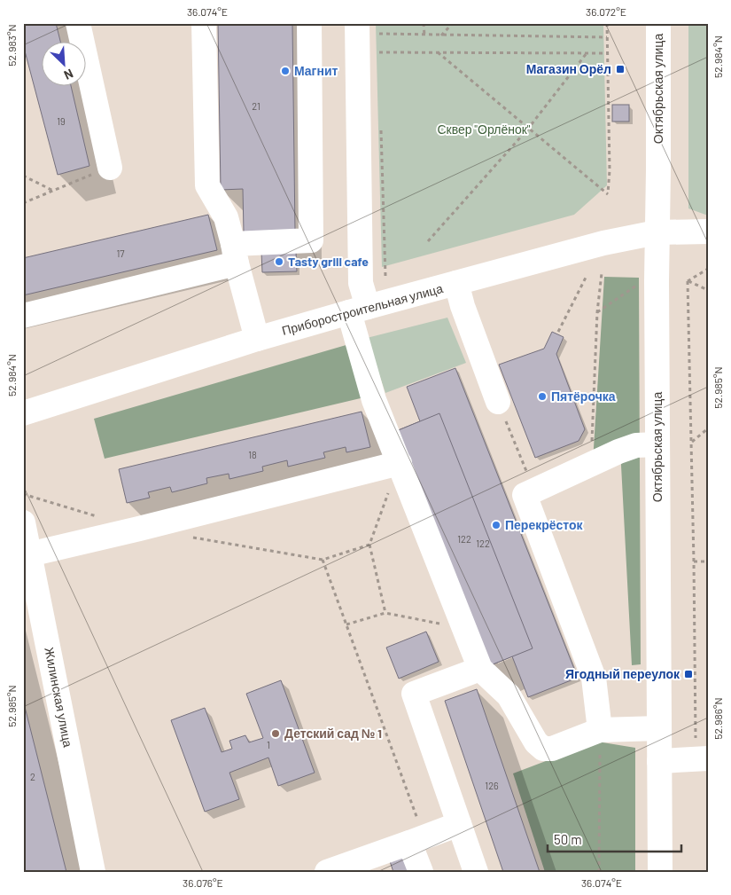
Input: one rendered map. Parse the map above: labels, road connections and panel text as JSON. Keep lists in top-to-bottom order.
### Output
{
  "streets": {
    "main road": ["Октябрьская улица", "Приборостроительная улица", "Жилинская улица"]
  },
  "crossings": [
    ["Октябрьская улица", "Приборостроительная улица"]
  ],
  "parks": ["Сквер \"Орлёнок\""],
  "places": {
    "transit": ["Магазин Орёл", "Ягодный переулок"],
    "other": [
      "Магнит",
      "Tasty grill cafe",
      "Пятёрочка",
      "Перекрёсток",
      "Детский сад № 1"
    ]
  },
  "house_numbers": [
    "21",
    "19",
    "17",
    "18",
    "122",
    "122",
    "1",
    "2",
    "126"
  ],
  "scale_bar": "50 m",
  "north": "bottom right",
  "coordinates": [
    "36.074°E",
    "36.072°E",
    "52.983°N",
    "52.984°N",
    "52.985°N",
    "52.986°N",
    "36.076°E"
  ]
}
